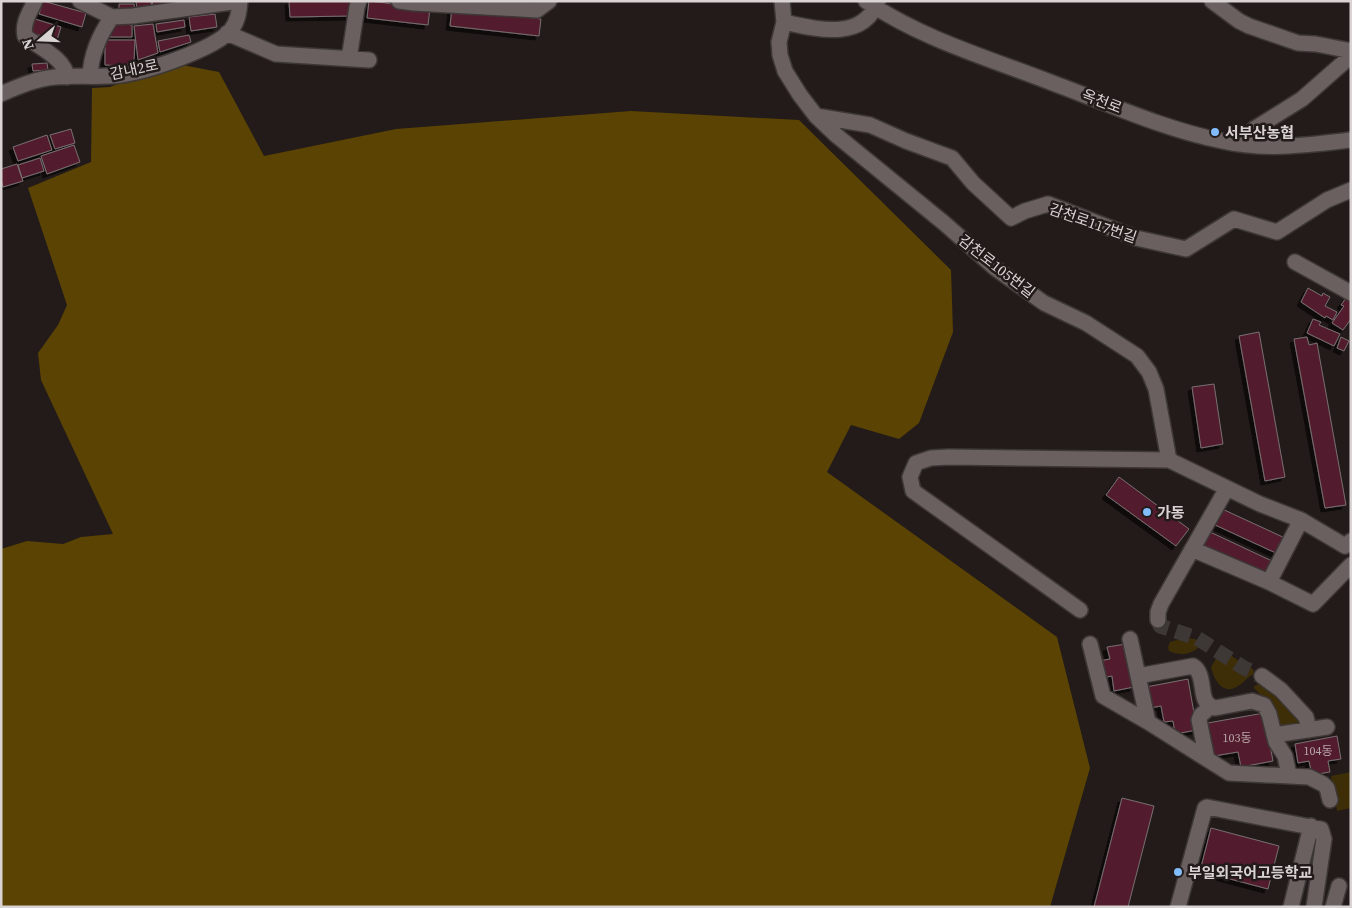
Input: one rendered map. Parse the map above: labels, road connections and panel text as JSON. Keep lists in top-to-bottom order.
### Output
{
  "streets": {
    "street": [
      "감내2로",
      "옥천로",
      "감천로117번길",
      "감천로105번길"
    ]
  },
  "crossings": [
    ["감천로117번길", "감천로105번길"]
  ],
  "places": ["서부산농협", "가동", "부일외국어고등학교"],
  "house_numbers": ["103동", "104동"],
  "north": "left"
}
